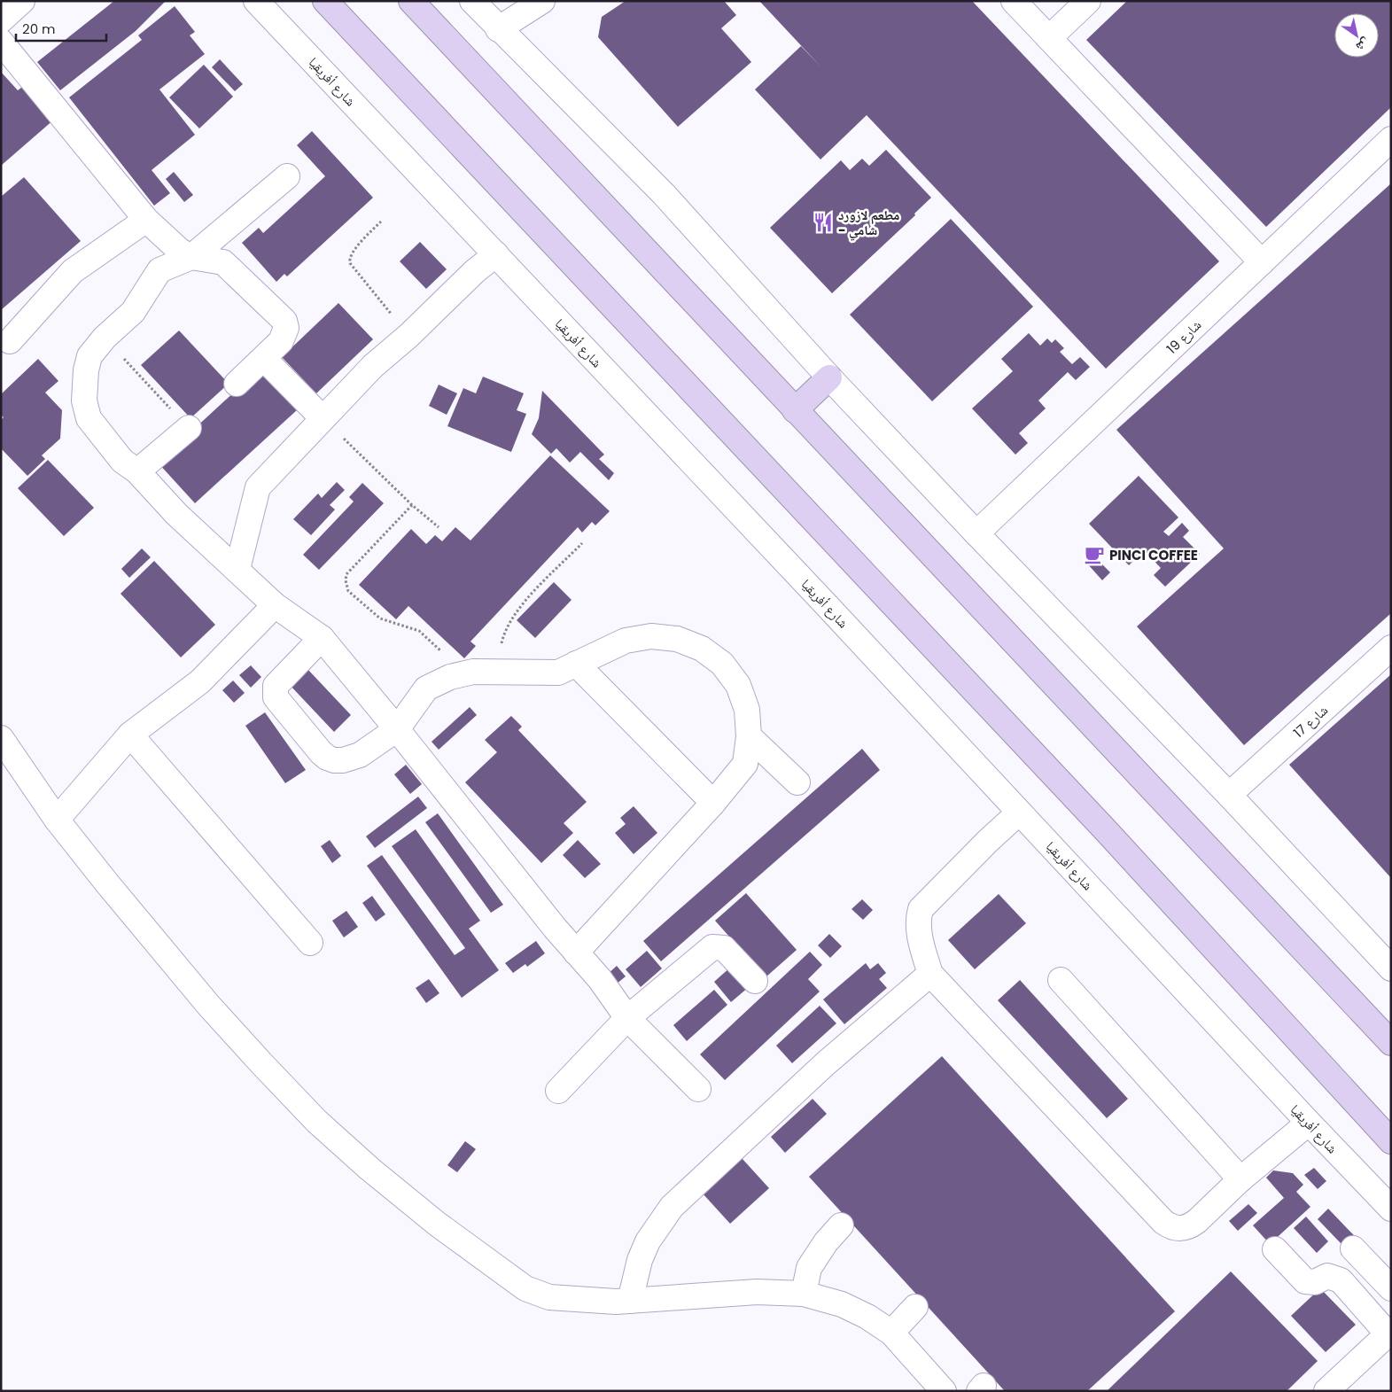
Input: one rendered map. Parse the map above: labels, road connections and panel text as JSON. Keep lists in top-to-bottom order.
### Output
{
  "streets": {
    "street": ["شارع أفريقيا", "شارع 19", "شارع 17"]
  },
  "places": {
    "restaurant": ["مطعم لازورد - شامي"],
    "cafe": ["PINCI COFFEE"]
  },
  "scale_bar": "20 m",
  "north": "bottom right"
}
